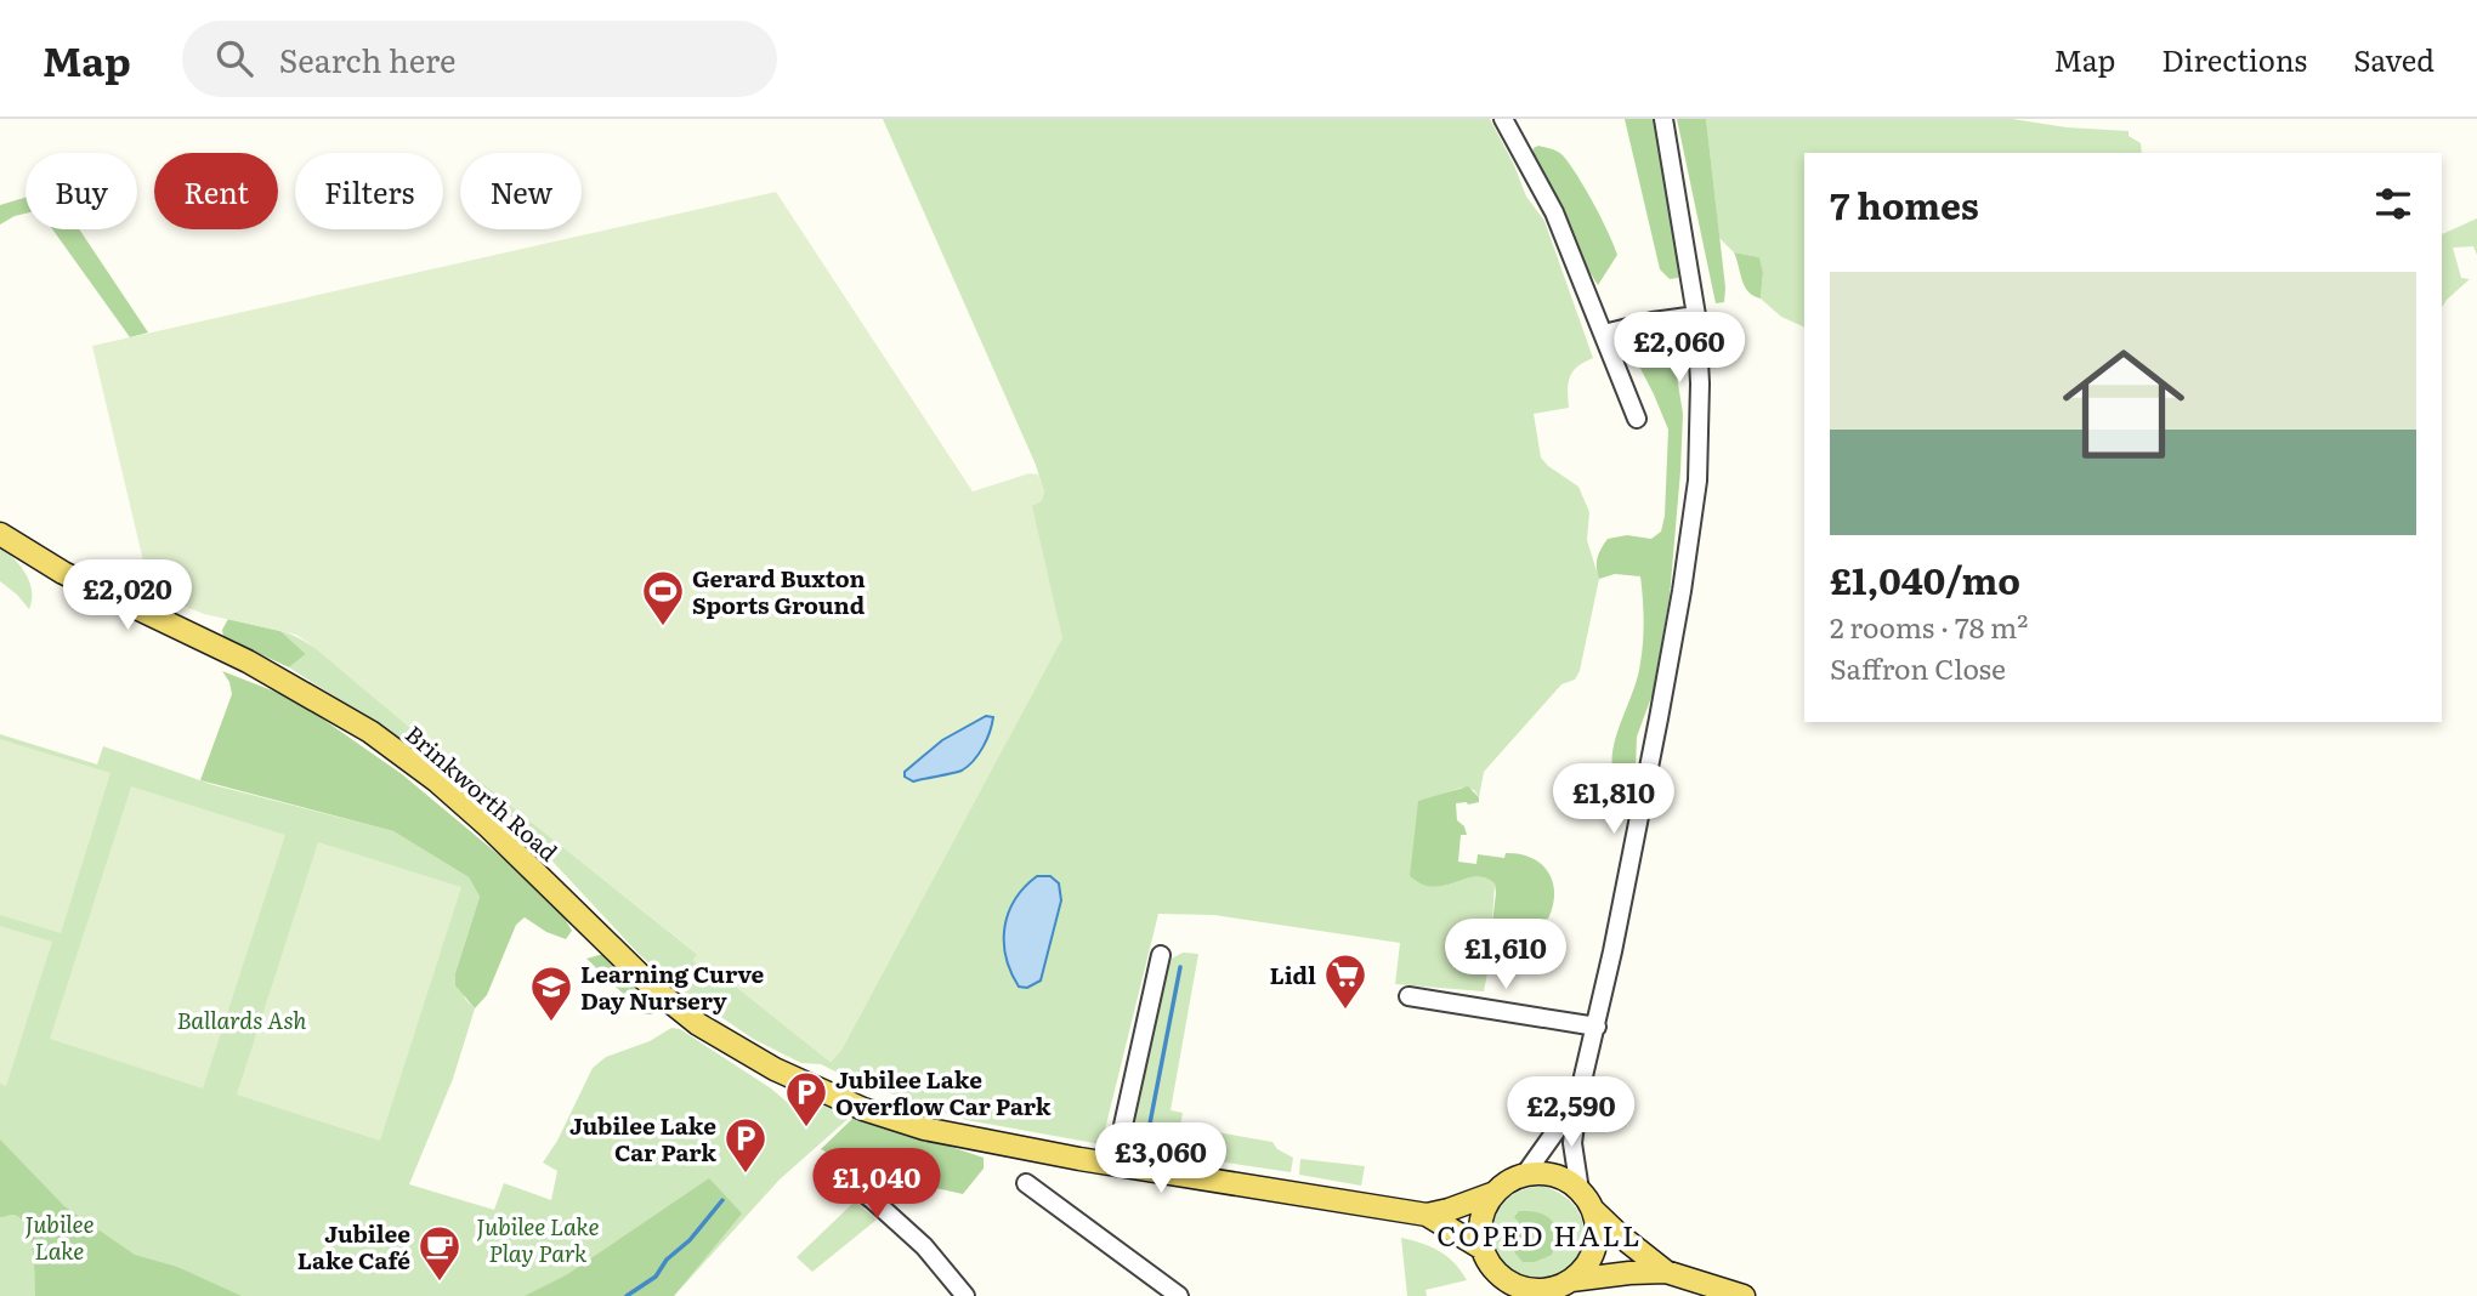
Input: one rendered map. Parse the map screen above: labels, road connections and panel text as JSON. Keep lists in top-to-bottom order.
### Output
{
  "streets": {
    "main road": ["Brinkworth Road"]
  },
  "districts": ["COPED HALL"],
  "parks": ["Ballards Ash", "Jubilee Lake", "Jubilee Lake Play Park"],
  "places": {
    "sports": ["Gerard Buxton Sports Ground"],
    "supermarket": ["Lidl"],
    "school or university": ["Learning Curve Day Nursery"],
    "parking": ["Jubilee Lake Overflow Car Park", "Jubilee Lake Car Park"],
    "cafe": ["Jubilee Lake Café"]
  },
  "page": {
    "header": "Map",
    "search": "Search here",
    "nav": ["Map", "Directions", "Saved"],
    "chip": [
      "Buy",
      "Rent",
      "Filters",
      "New"
    ],
    "heading": "7 homes",
    "list": [
      {
        "name": "£1,040/mo",
        "note": "2 rooms · 78 m² · Saffron Close"
      }
    ],
    "price": [
      "£2,060",
      "£2,020",
      "£1,810",
      "£1,610",
      "£2,590",
      "£3,060",
      "£1,040"
    ]
  }
}
